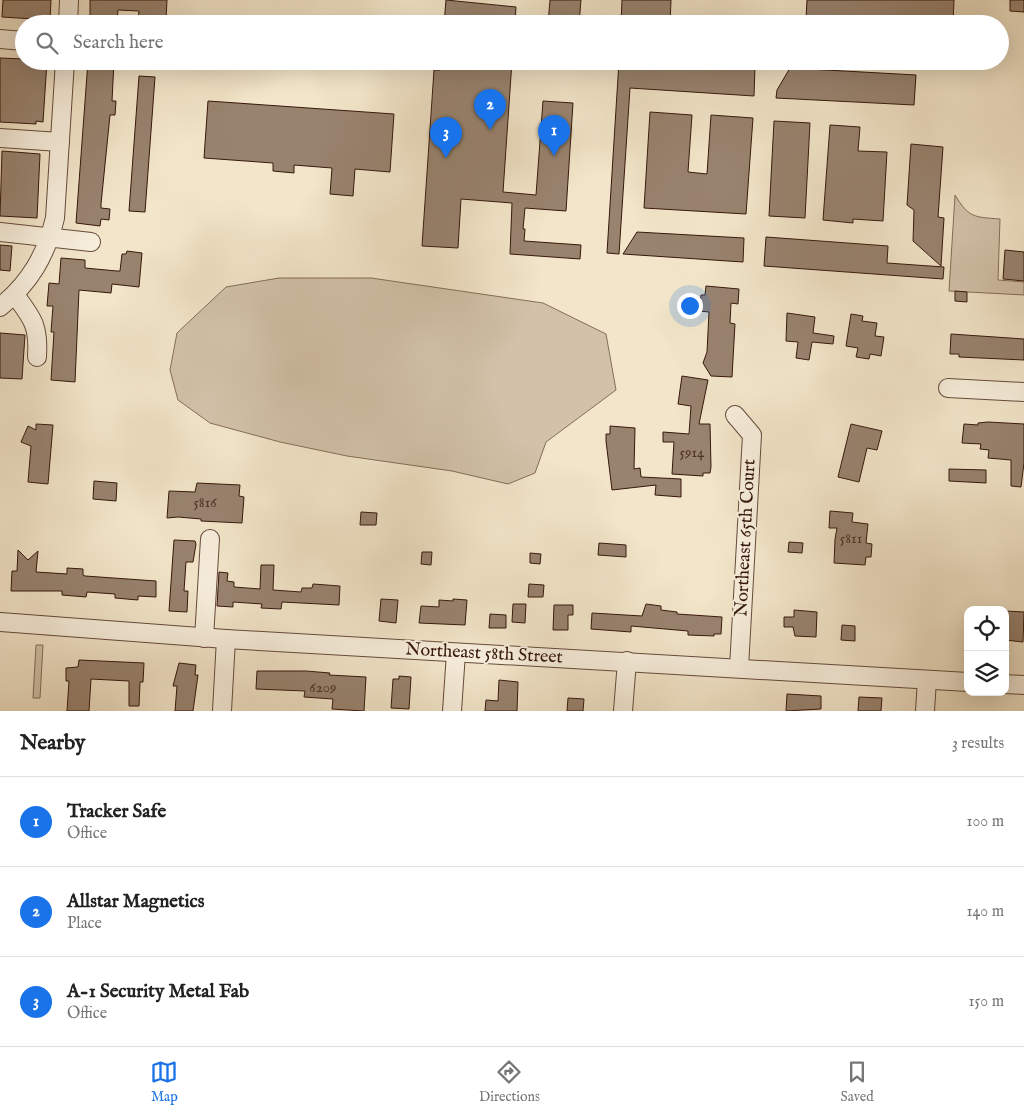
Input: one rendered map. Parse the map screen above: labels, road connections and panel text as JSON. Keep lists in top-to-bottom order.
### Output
{
  "streets": {
    "street": ["Northeast 65th Court", "Northeast 58th Street"]
  },
  "crossings": [
    ["Northeast 65th Court", "Northeast 58th Street"]
  ],
  "house_numbers": [
    "5914",
    "5816",
    "5811",
    "6209"
  ],
  "page": {
    "search": "Search here",
    "pins": ["2", "1", "3"],
    "heading": ["Nearby", "3 results"],
    "list": [
      {
        "mark": "1",
        "name": "Tracker Safe",
        "note": "Office",
        "value": "100 m"
      },
      {
        "mark": "2",
        "name": "Allstar Magnetics",
        "note": "Place",
        "value": "140 m"
      },
      {
        "mark": "3",
        "name": "A-1 Security Metal Fab",
        "note": "Office",
        "value": "150 m"
      }
    ],
    "nav": ["Map", "Directions", "Saved"]
  }
}
